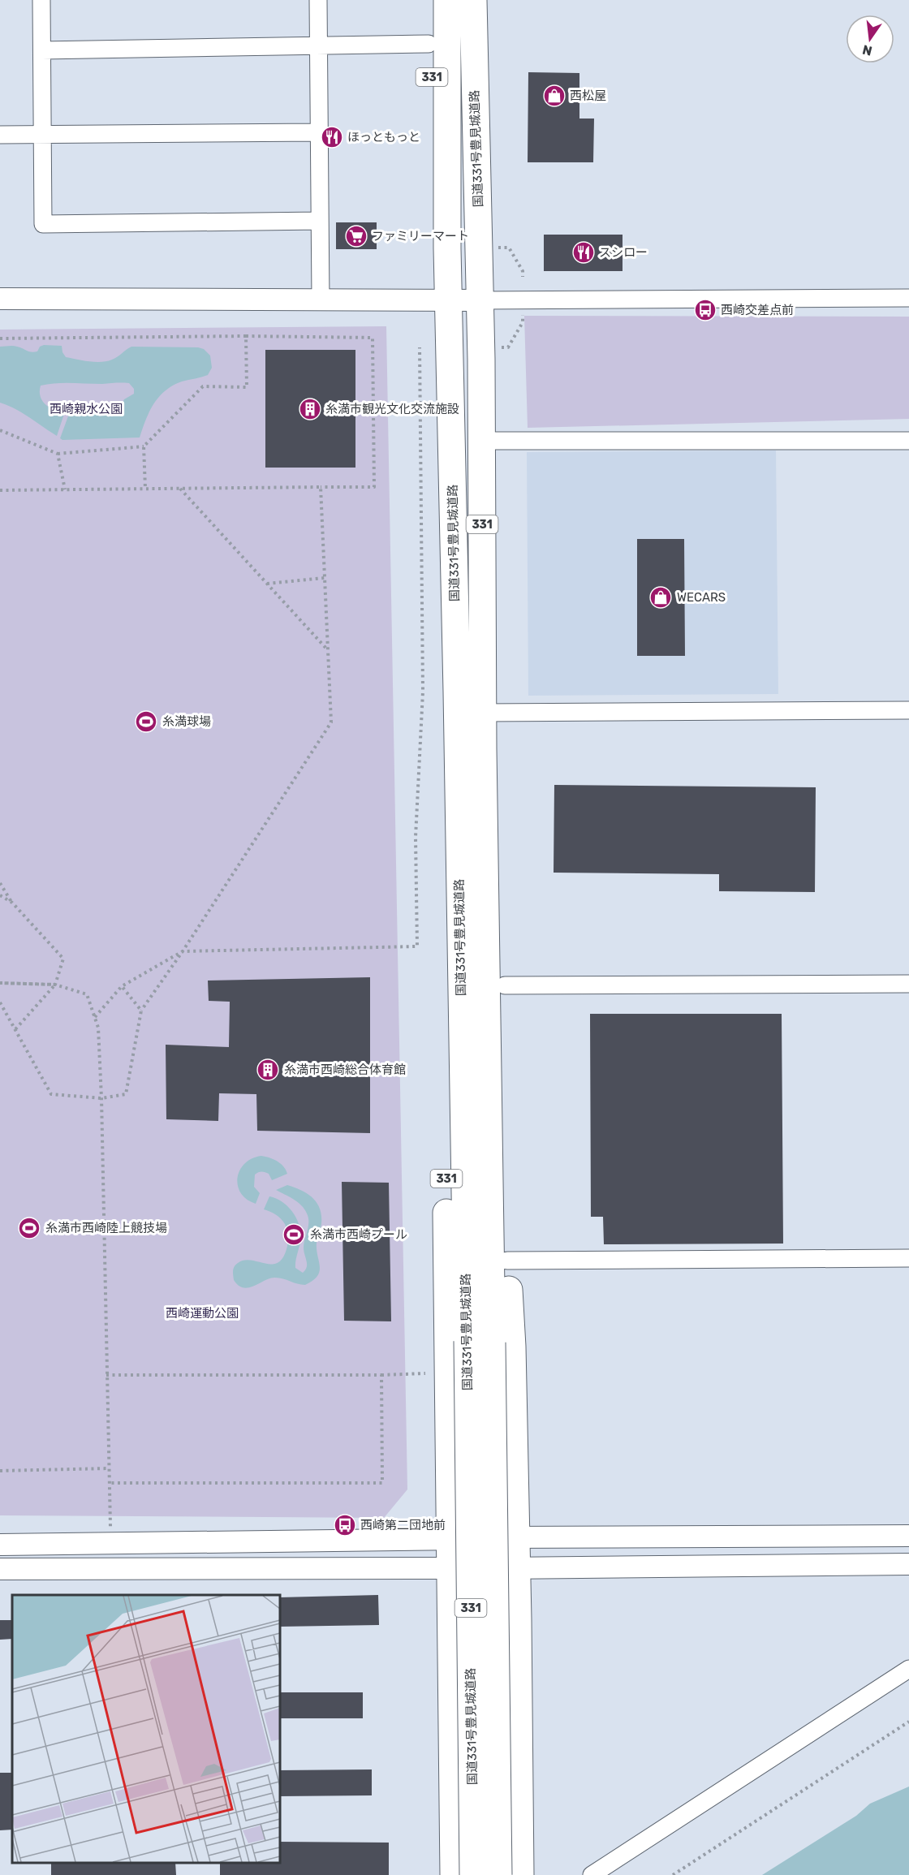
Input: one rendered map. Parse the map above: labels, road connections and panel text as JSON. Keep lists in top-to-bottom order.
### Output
{
  "streets": {
    "highway": ["331", "国道331号豊見城道路"]
  },
  "crossings": [
    ["331", "国道331号豊見城道路"]
  ],
  "parks": ["西崎親水公園", "西崎運動公園"],
  "places": {
    "shop": ["西松屋", "WECARS"],
    "restaurant": ["ほっともっと", "スシロー"],
    "supermarket": ["ファミリーマート"],
    "bus stop": ["西崎交差点前", "西崎第二団地前"],
    "building": ["糸満市観光文化交流施設", "糸満市西崎総合体育館"],
    "sports": ["糸満球場", "糸満市西崎陸上競技場", "糸満市西崎プール"]
  },
  "north": "bottom"
}
